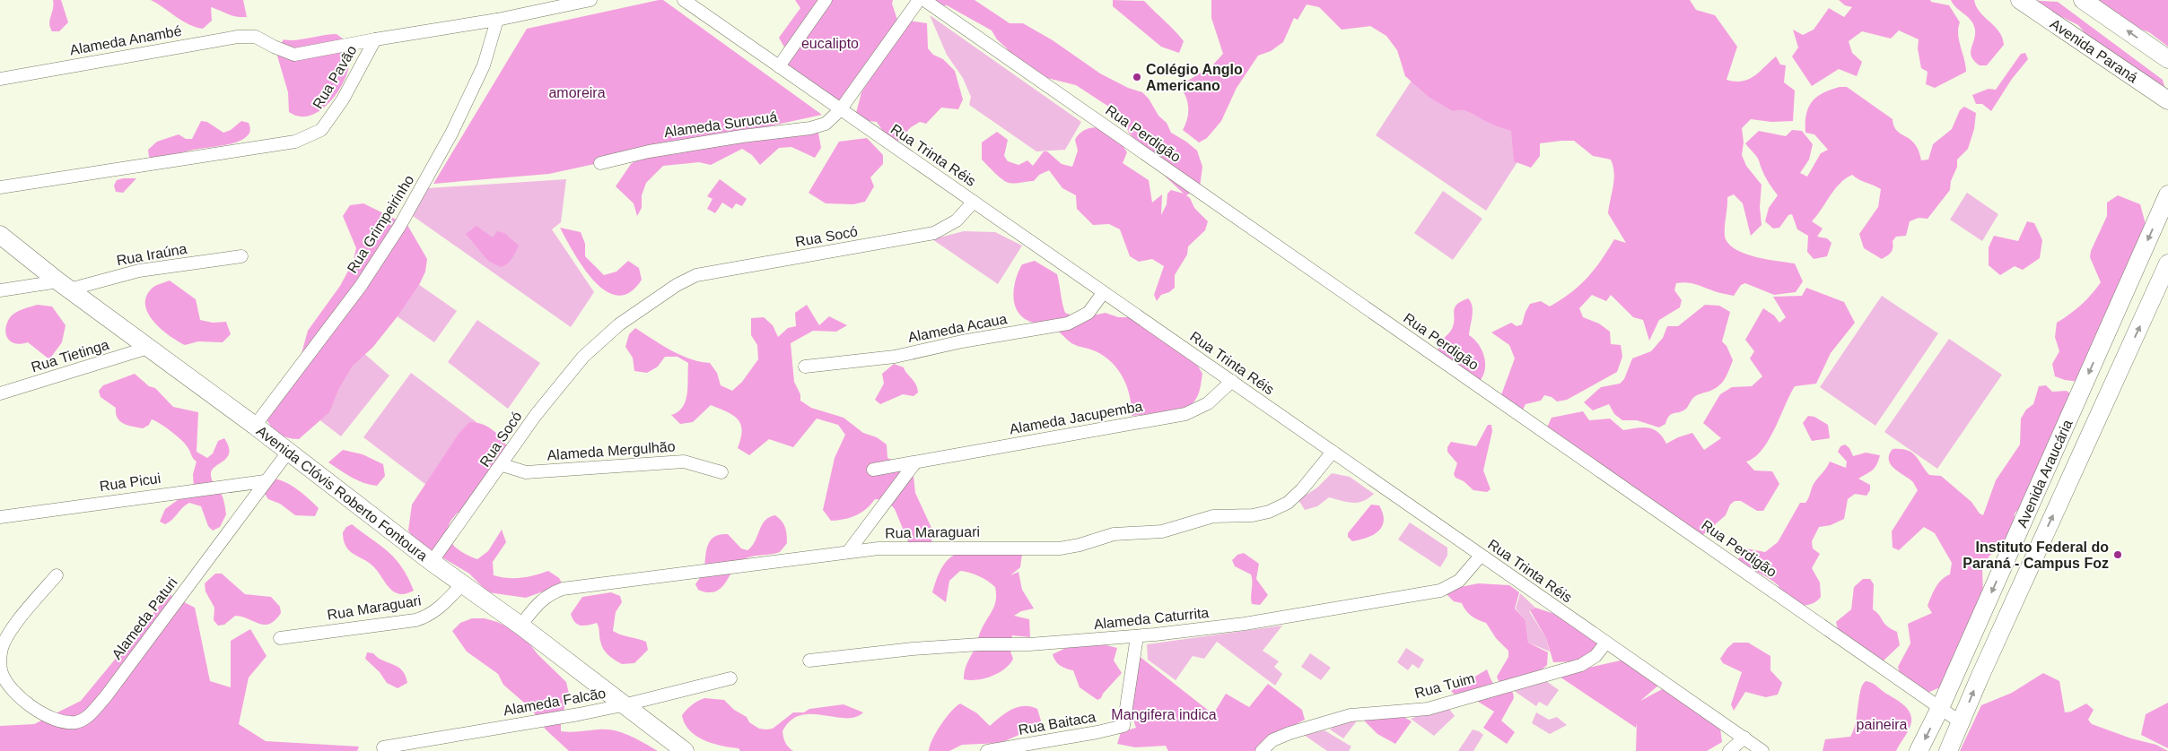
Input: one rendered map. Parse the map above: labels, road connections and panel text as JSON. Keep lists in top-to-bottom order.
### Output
{
  "streets": {
    "street": [
      "Alameda Anambé",
      "Avenida Paraná",
      "Rua Pavão",
      "Alameda Surucuá",
      "Rua Perdigão",
      "Rua Trinta Réis",
      "Rua Grimpeirinho",
      "Rua Socó",
      "Rua Iraúna",
      "Alameda Acaua",
      "Rua Tietinga",
      "Alameda Jacupemba",
      "Alameda Mergulhão",
      "Avenida Araucária",
      "Rua Picui",
      "Avenida Clóvis Roberto Fontoura",
      "Rua Maraguari",
      "Alameda Paturi",
      "Alameda Caturrita",
      "Rua Tuim",
      "Alameda Falcão",
      "Rua Baitaca"
    ]
  },
  "crossings": [
    ["Alameda Anambé", "Rua Pavão"],
    ["Rua Pavão", "Rua Grimpeirinho"],
    ["Alameda Surucuá", "Rua Trinta Réis"],
    ["Rua Perdigão", "Avenida Araucária"],
    ["Rua Trinta Réis", "Rua Socó"],
    ["Rua Trinta Réis", "Alameda Acaua"],
    ["Rua Trinta Réis", "Alameda Jacupemba"],
    ["Rua Trinta Réis", "Rua Maraguari"],
    ["Rua Trinta Réis", "Alameda Caturrita"],
    ["Rua Trinta Réis", "Rua Tuim"],
    ["Rua Grimpeirinho", "Avenida Clóvis Roberto Fontoura"],
    ["Rua Socó", "Alameda Mergulhão"],
    ["Rua Socó", "Avenida Clóvis Roberto Fontoura"],
    ["Rua Iraúna", "Avenida Clóvis Roberto Fontoura"],
    ["Rua Tietinga", "Avenida Clóvis Roberto Fontoura"],
    ["Rua Picui", "Alameda Paturi"],
    ["Avenida Clóvis Roberto Fontoura", "Rua Maraguari"],
    ["Avenida Clóvis Roberto Fontoura", "Alameda Paturi"],
    ["Avenida Clóvis Roberto Fontoura", "Alameda Falcão"],
    ["Alameda Caturrita", "Rua Baitaca"]
  ],
  "parks": [
    "eucalipto",
    "amoreira",
    "Mangifera indica",
    "paineira"
  ],
  "places": ["Colégio Anglo Americano", "Instituto Federal do Paraná - Campus Foz"]
}
